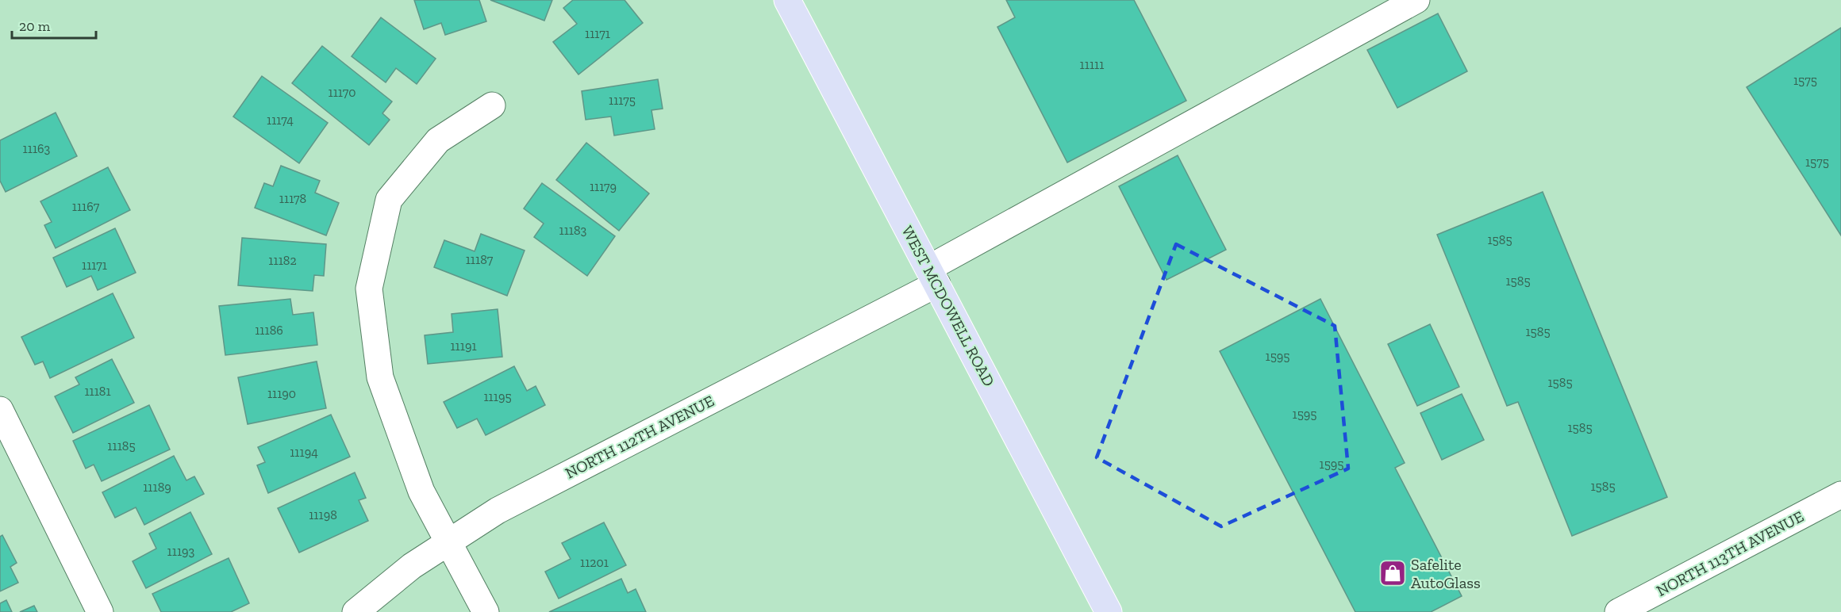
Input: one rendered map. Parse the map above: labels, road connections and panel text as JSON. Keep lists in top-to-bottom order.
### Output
{
  "streets": {
    "main road": ["WEST MCDOWELL ROAD"],
    "street": ["NORTH 112TH AVENUE", "NORTH 113TH AVENUE"]
  },
  "crossings": [
    ["WEST MCDOWELL ROAD", "NORTH 112TH AVENUE"]
  ],
  "places": {
    "shop": ["Safelite AutoGlass"]
  },
  "house_numbers": [
    "11171",
    "11111",
    "1575",
    "11170",
    "11175",
    "11174",
    "11163",
    "1575",
    "11179",
    "11178",
    "11167",
    "11183",
    "1585",
    "11187",
    "11182",
    "11171",
    "1585",
    "11186",
    "1585",
    "11191",
    "1595",
    "1585",
    "11181",
    "11190",
    "11195",
    "1595",
    "1585",
    "11185",
    "11194",
    "1595",
    "1585",
    "11189",
    "11198",
    "11193",
    "11201"
  ],
  "scale_bar": "20 m"
}
